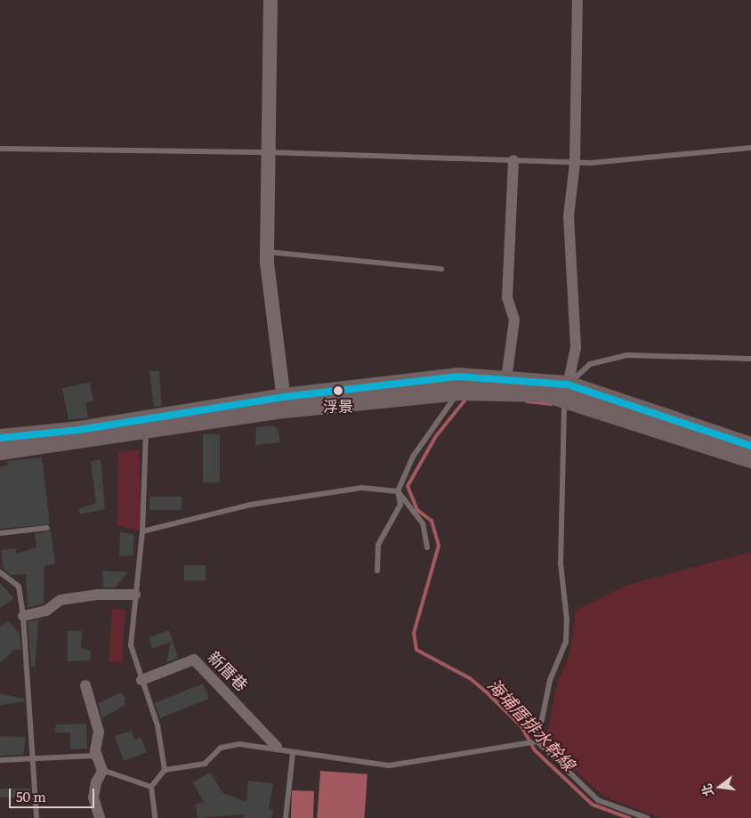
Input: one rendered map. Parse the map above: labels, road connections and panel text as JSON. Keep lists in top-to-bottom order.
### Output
{
  "streets": {
    "street": ["新厝巷"]
  },
  "water": ["海埔厝排水幹線"],
  "places": ["浮景"],
  "scale_bar": "50 m",
  "north": "left"
}
